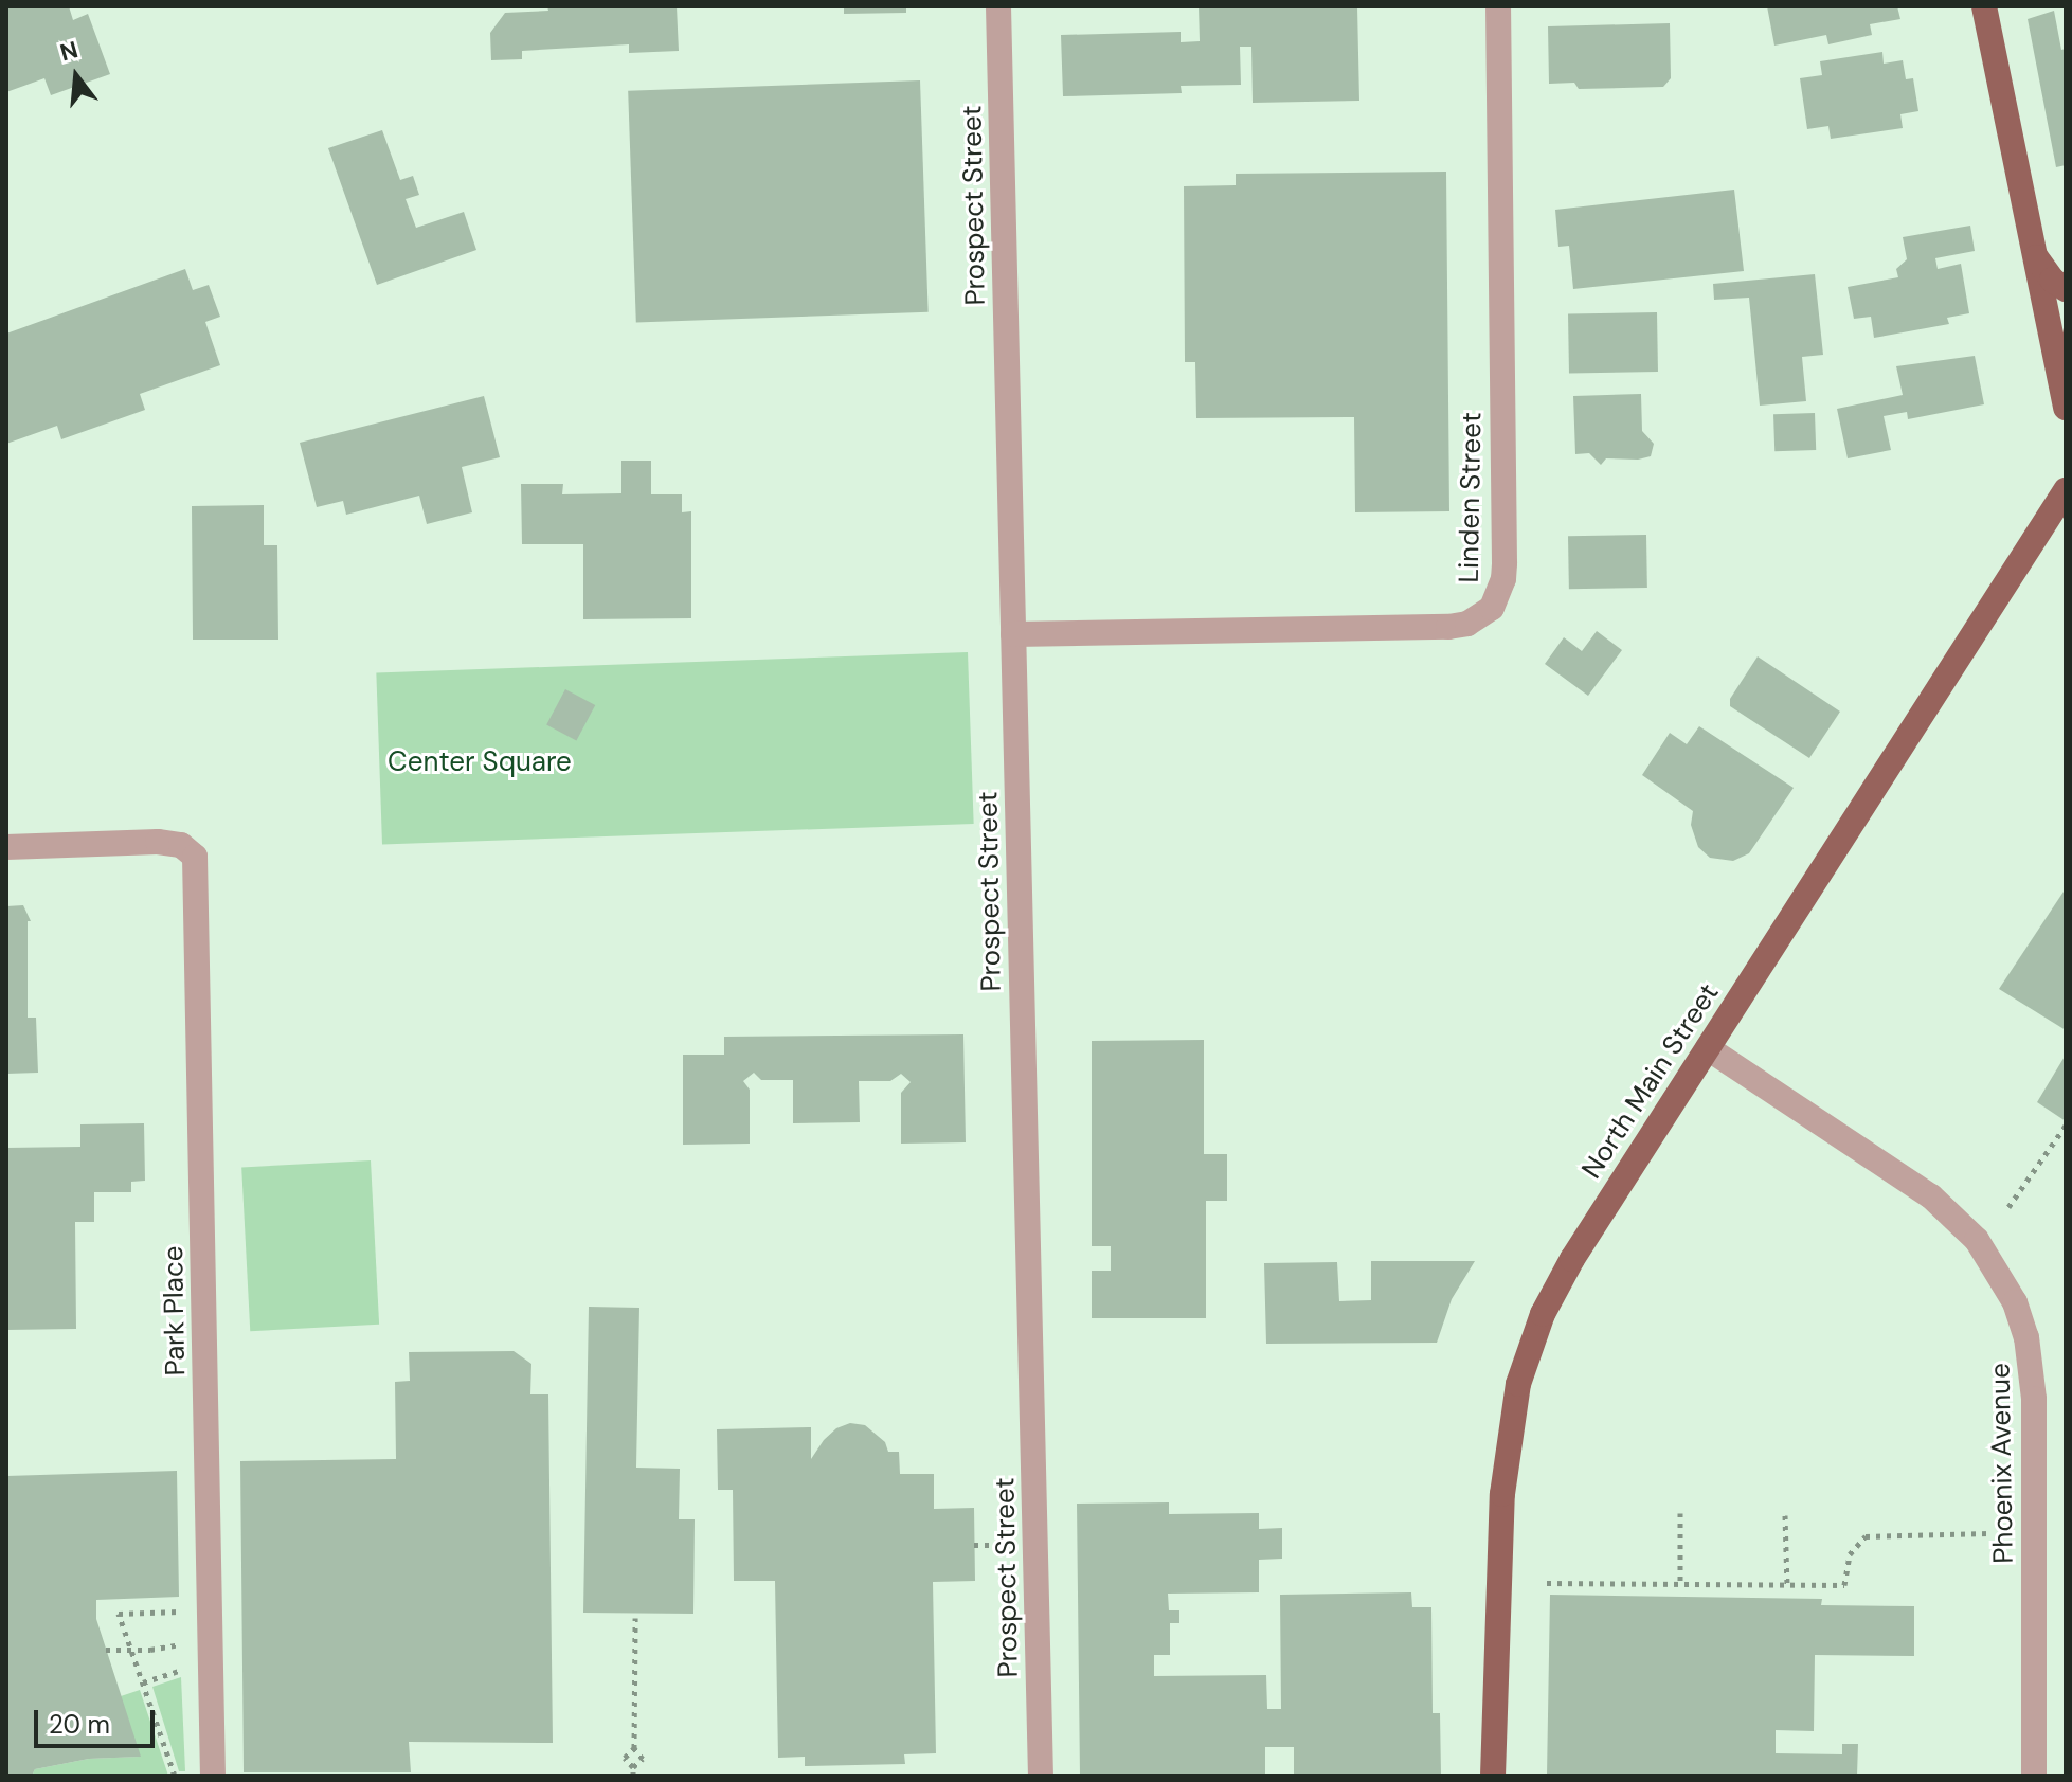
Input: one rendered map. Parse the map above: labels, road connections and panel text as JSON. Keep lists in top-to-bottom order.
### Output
{
  "streets": {
    "main road": ["North Main Street"],
    "street": [
      "Prospect Street",
      "Linden Street",
      "Park Place",
      "Phoenix Avenue"
    ]
  },
  "crossings": [
    ["Prospect Street", "Linden Street"],
    ["North Main Street", "Phoenix Avenue"]
  ],
  "parks": ["Center Square"],
  "scale_bar": "20 m",
  "north": "top"
}
